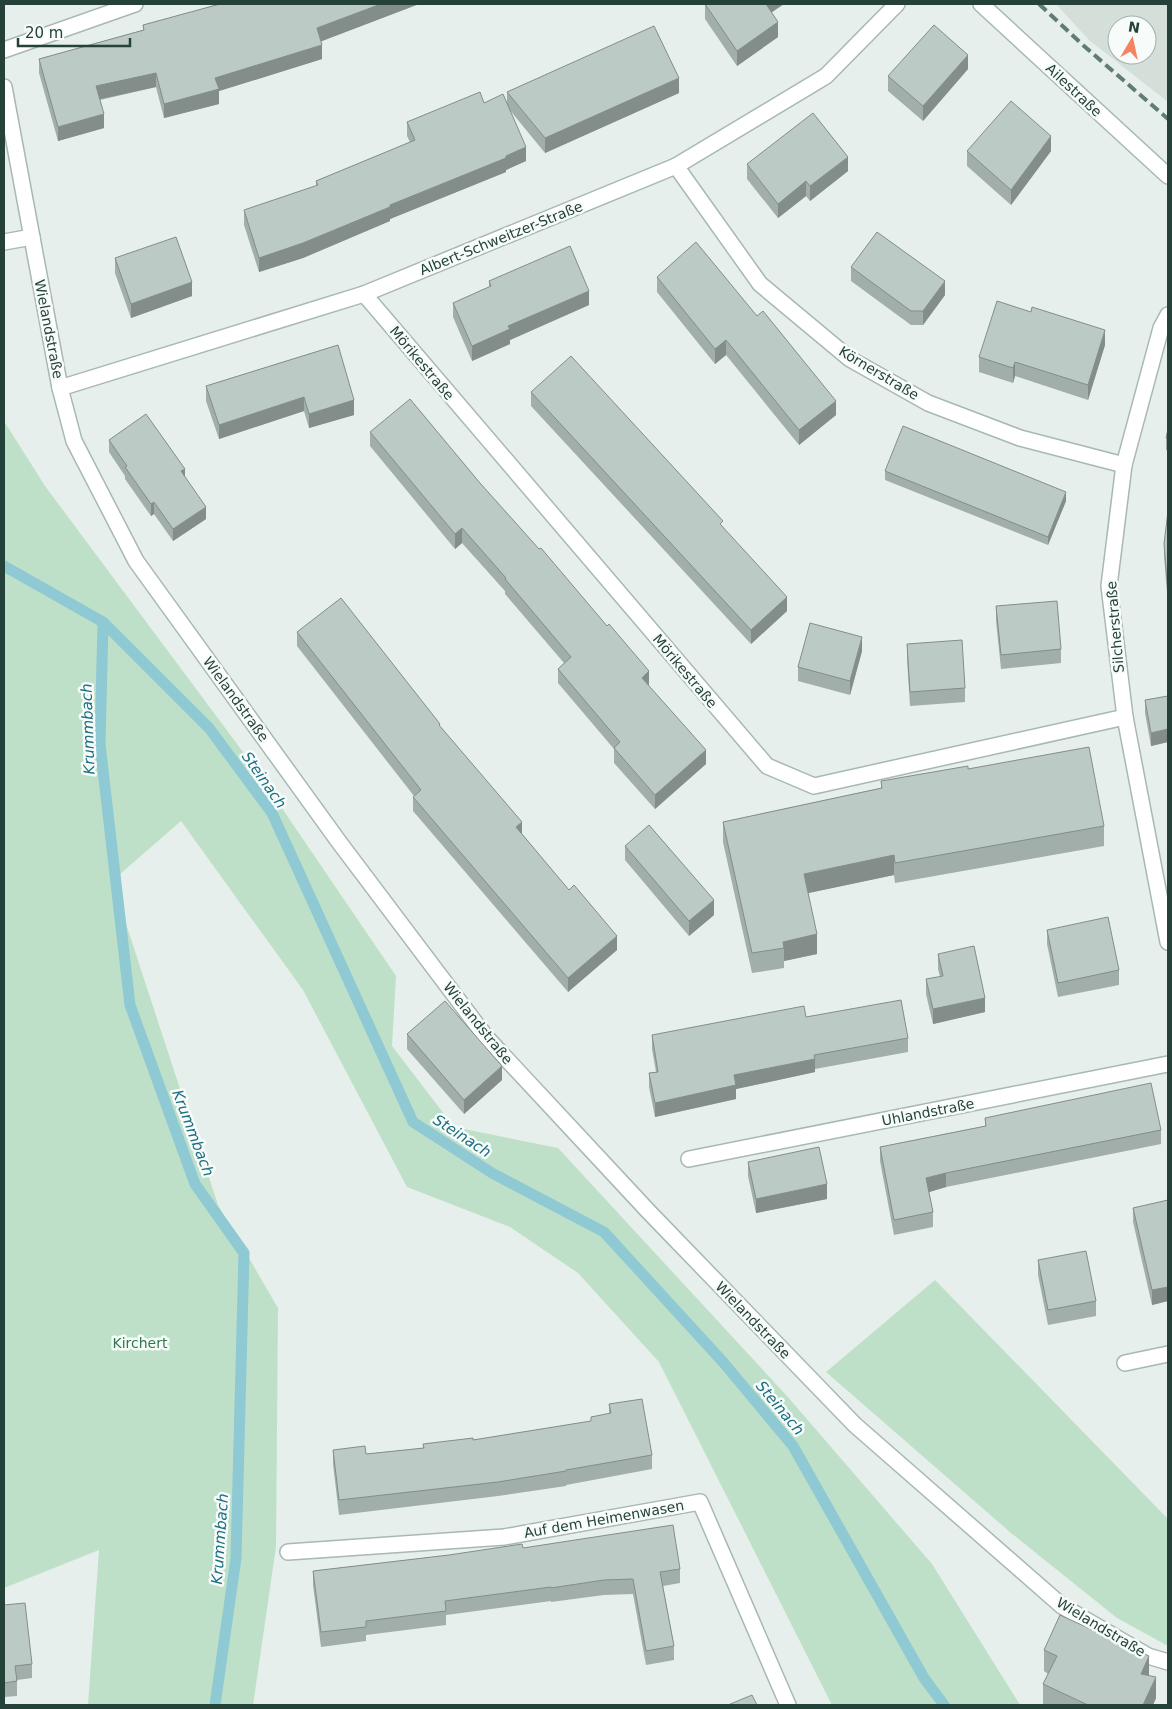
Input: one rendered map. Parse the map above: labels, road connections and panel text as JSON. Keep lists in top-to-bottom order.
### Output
{
  "streets": {
    "street": [
      "Ailestraße",
      "Albert-Schweitzer-Straße",
      "Wielandstraße",
      "Mörikestraße",
      "Körnerstraße",
      "Silcherstraße",
      "Uhlandstraße",
      "Auf dem Heimenwasen"
    ]
  },
  "crossings": [
    ["Albert-Schweitzer-Straße", "Wielandstraße"],
    ["Albert-Schweitzer-Straße", "Mörikestraße"],
    ["Albert-Schweitzer-Straße", "Körnerstraße"],
    ["Mörikestraße", "Silcherstraße"],
    ["Körnerstraße", "Silcherstraße"]
  ],
  "water": ["Krummbach", "Steinach"],
  "parks": ["Kirchert"],
  "scale_bar": "20 m",
  "north": "top"
}
